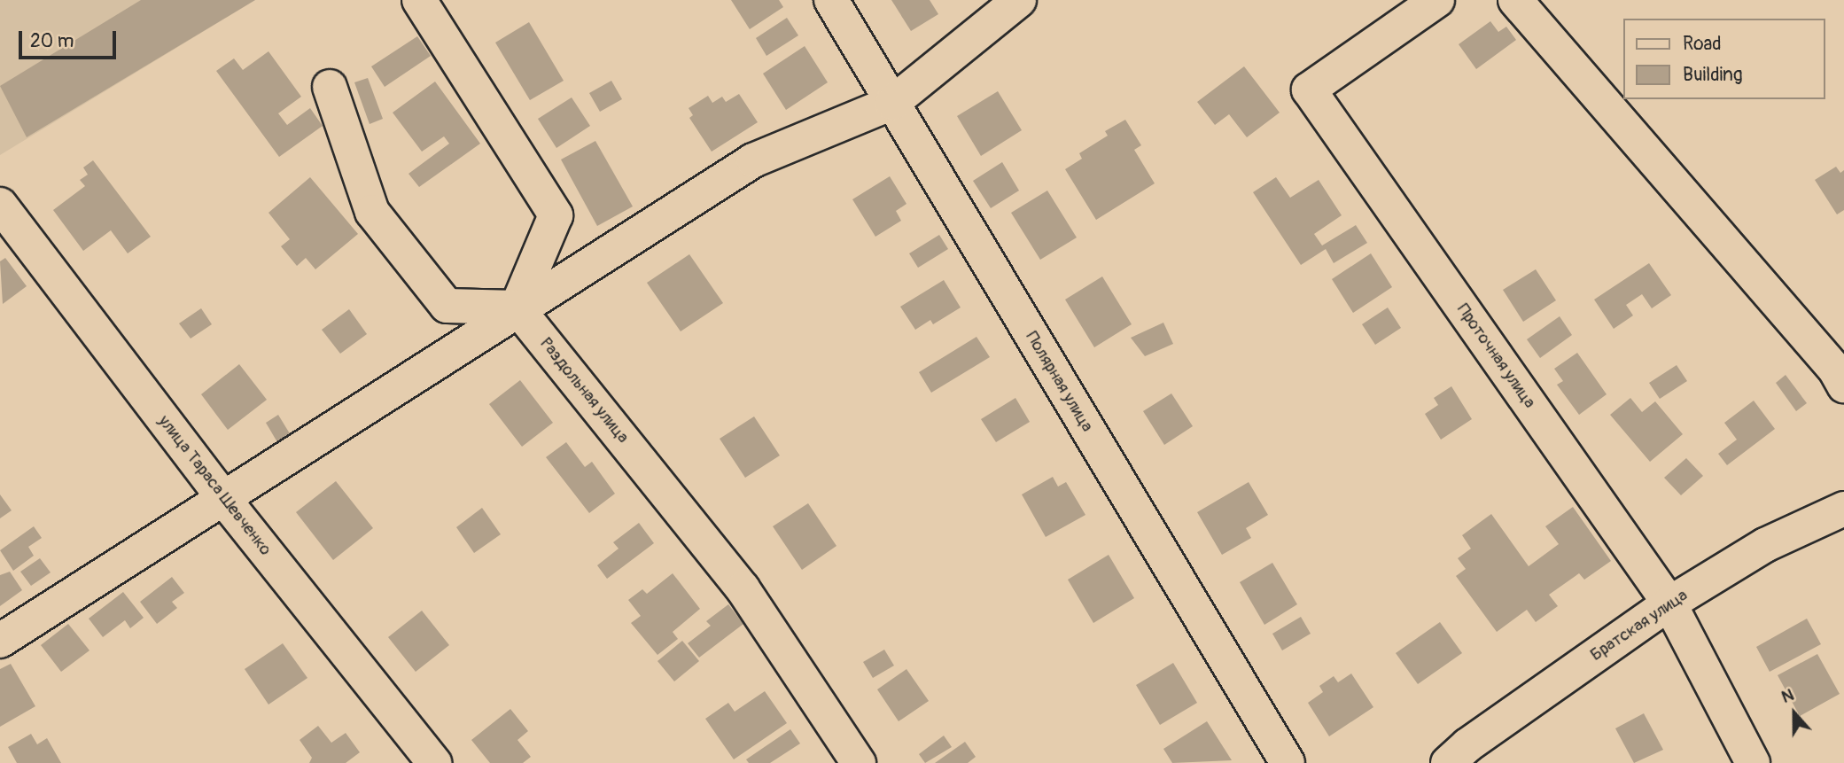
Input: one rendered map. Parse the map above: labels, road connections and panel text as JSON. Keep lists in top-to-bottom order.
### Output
{
  "streets": {
    "street": [
      "Проточная улица",
      "Полярная улица",
      "Раздольная улица",
      "улица Тараса Шевченко",
      "Братская улица"
    ]
  },
  "crossings": [
    ["Проточная улица", "Братская улица"]
  ],
  "legend": ["Road", "Building"],
  "scale_bar": "20 m",
  "north": "top"
}
